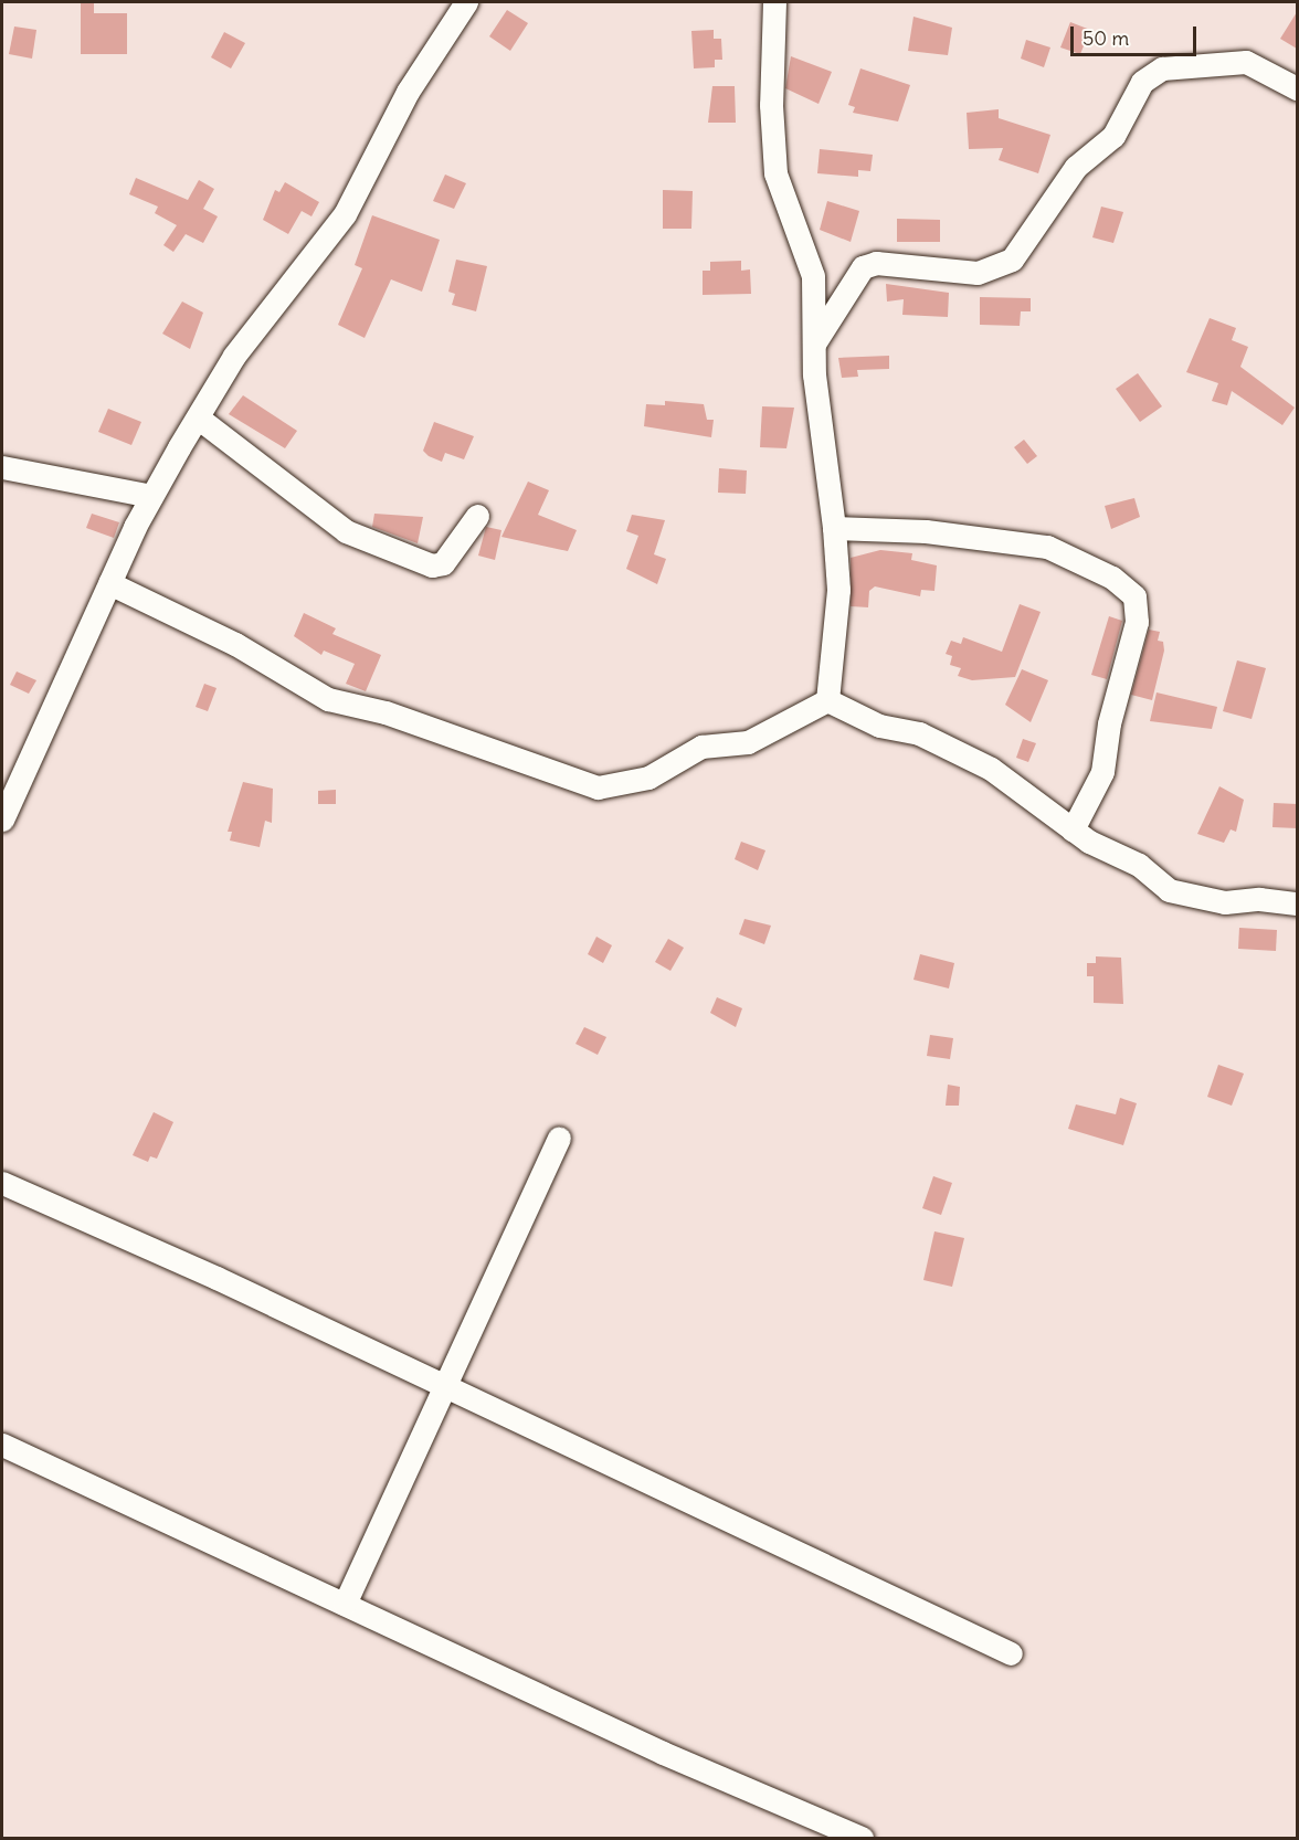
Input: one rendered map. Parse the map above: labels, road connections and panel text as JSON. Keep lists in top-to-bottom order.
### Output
{
  "scale_bar": "50 m"
}
